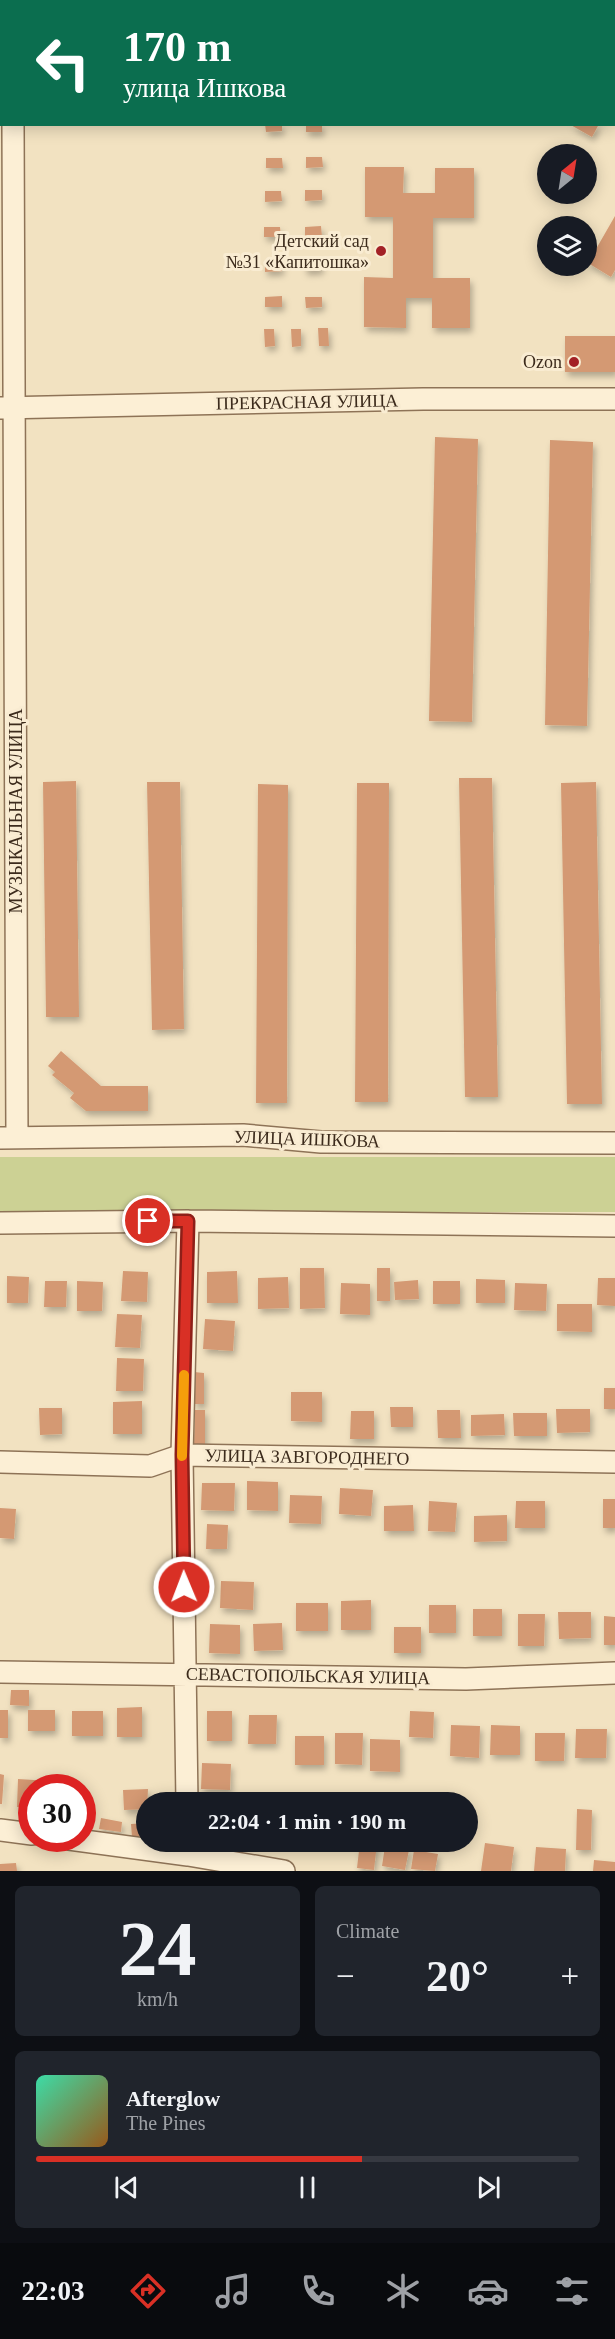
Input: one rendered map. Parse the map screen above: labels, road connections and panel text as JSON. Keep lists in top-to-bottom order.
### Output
{
  "streets": {
    "street": [
      "ПРЕКРАСНАЯ УЛИЦА",
      "МУЗЫКАЛЬНАЯ УЛИЦА",
      "УЛИЦА ИШКОВА",
      "УЛИЦА ЗАВГОРОДНЕГО",
      "СЕВАСТОПОЛЬСКАЯ УЛИЦА"
    ]
  },
  "crossings": [
    ["ПРЕКРАСНАЯ УЛИЦА", "МУЗЫКАЛЬНАЯ УЛИЦА"],
    ["МУЗЫКАЛЬНАЯ УЛИЦА", "УЛИЦА ИШКОВА"]
  ],
  "places": ["Детский сад №31 «Капитошка»", "Ozon"],
  "north": "top right",
  "page": {
    "turn": ["170 m", "улица Ишкова"],
    "limit": "30",
    "trip": "22:04 · 1 min · 190 m",
    "tile": [
      ["24", "km/h"],
      "Climate"
    ],
    "heat": ["−", "20°", "+"],
    "song": ["Afterglow", "The Pines"],
    "tabs": "22:03"
  }
}
